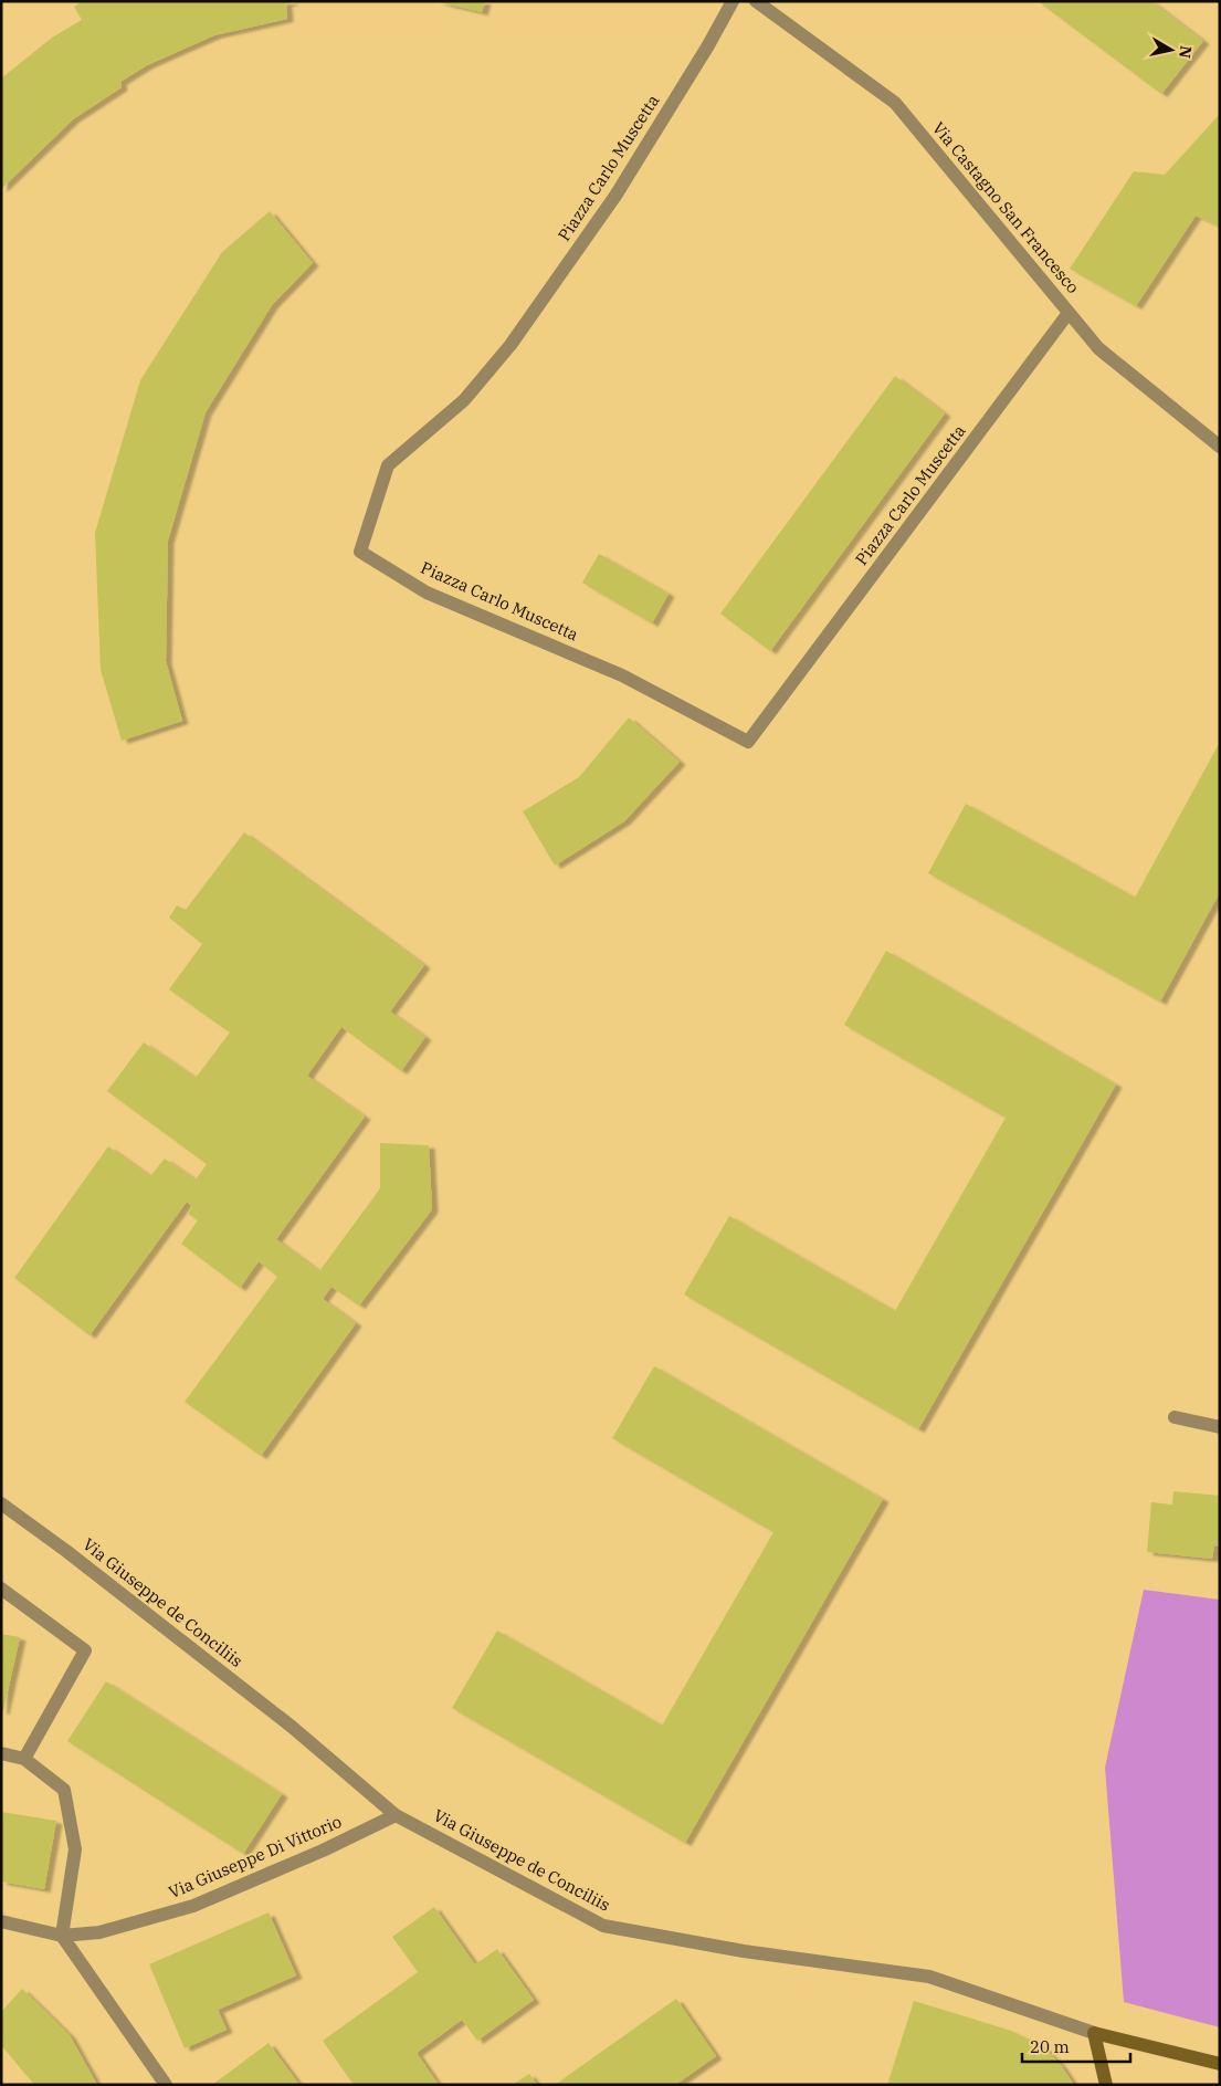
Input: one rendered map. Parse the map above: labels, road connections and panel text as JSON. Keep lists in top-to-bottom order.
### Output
{
  "streets": {
    "street": [
      "Piazza Carlo Muscetta",
      "Via Castagno San Francesco",
      "Via Giuseppe de Conciliis",
      "Via Giuseppe Di Vittorio"
    ]
  },
  "crossings": [
    ["Piazza Carlo Muscetta", "Via Castagno San Francesco"],
    ["Via Giuseppe de Conciliis", "Via Giuseppe Di Vittorio"]
  ],
  "scale_bar": "20 m",
  "north": "right"
}
